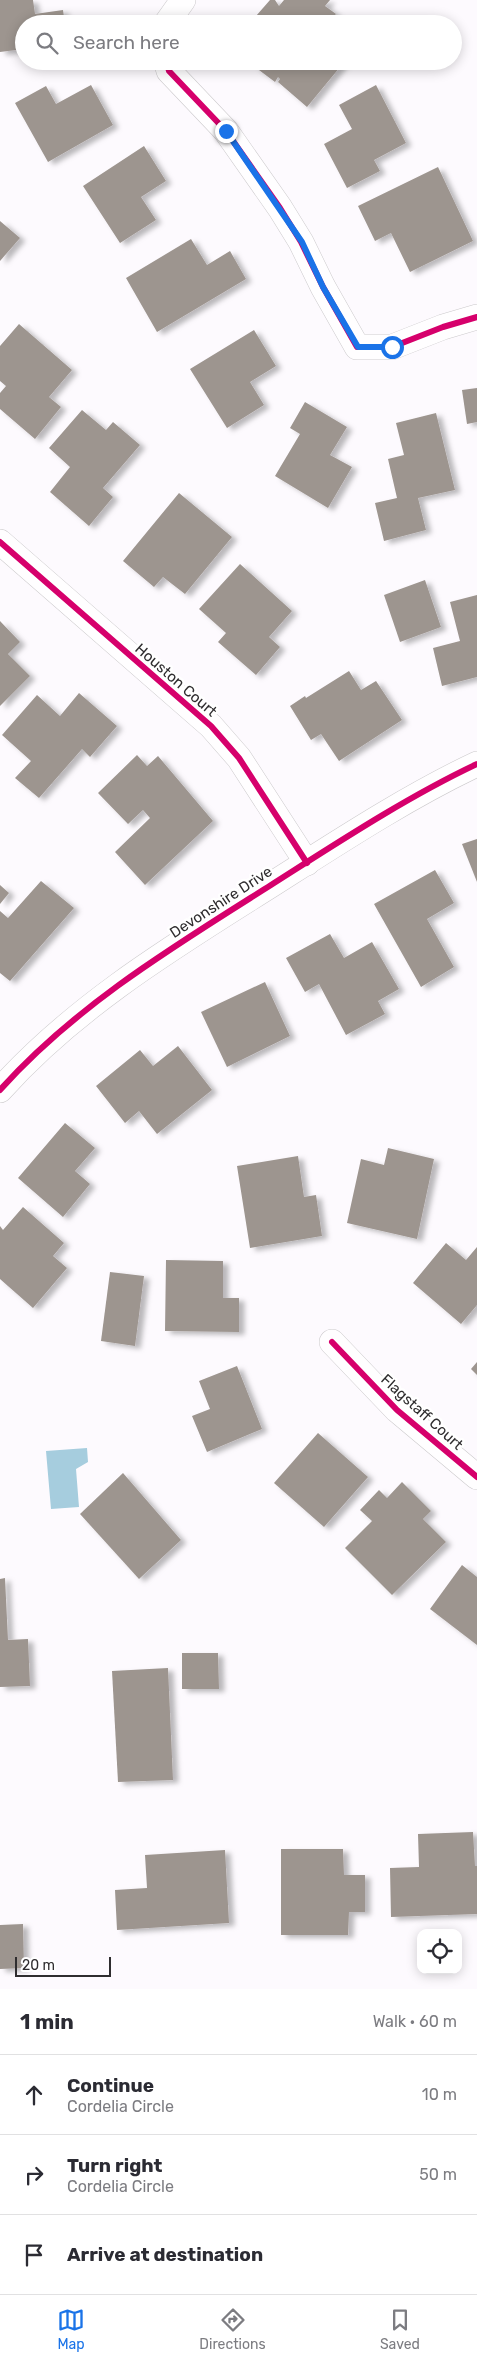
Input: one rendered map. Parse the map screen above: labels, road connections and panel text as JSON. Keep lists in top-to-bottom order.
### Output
{
  "streets": {
    "street": ["Houston Court", "Devonshire Drive", "Flagstaff Court"]
  },
  "crossings": [
    ["Houston Court", "Devonshire Drive"]
  ],
  "scale_bar": "20 m",
  "page": {
    "search": "Search here",
    "scale": "20 m",
    "heading": ["1 min", "Walk · 60 m"],
    "list": [
      ["Continue", "Cordelia Circle", "10 m"],
      ["Turn right", "Cordelia Circle", "50 m"],
      "Arrive at destination"
    ],
    "nav": ["Map", "Directions", "Saved"]
  }
}
